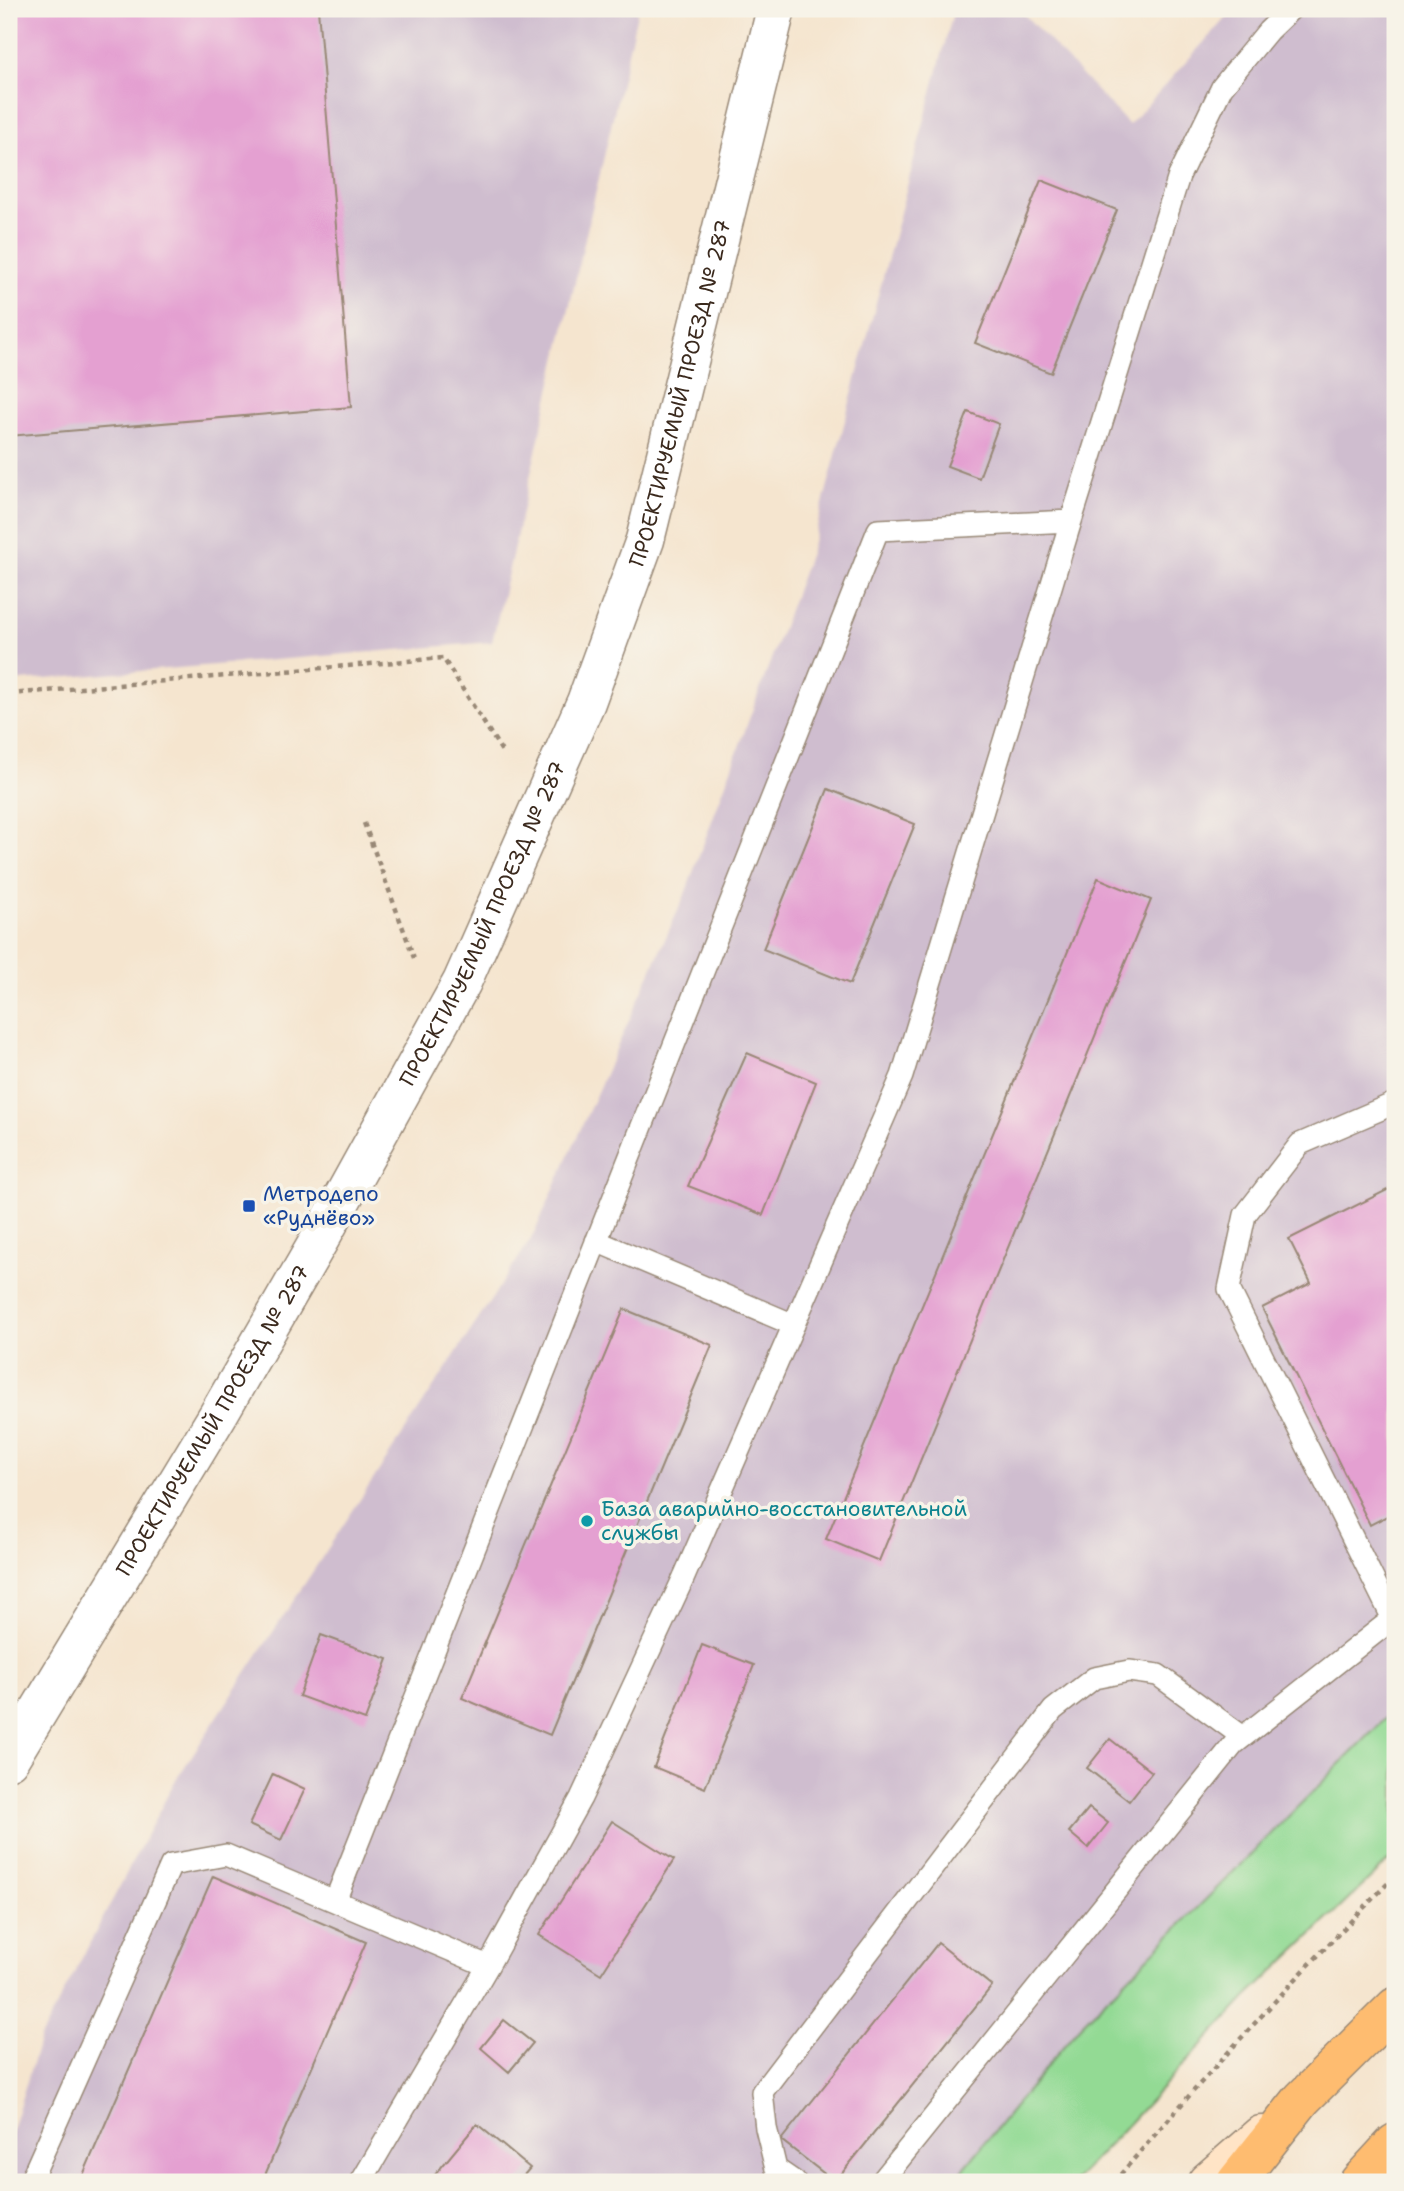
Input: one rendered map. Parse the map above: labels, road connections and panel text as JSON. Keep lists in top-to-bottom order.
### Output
{
  "streets": {
    "street": ["ПРОЕКТИРУЕМЫЙ ПРОЕЗД № 287"]
  },
  "places": {
    "transit": ["Метродепо «Руднёво»"],
    "other": ["База аварийно-восстановительной службы"]
  }
}
